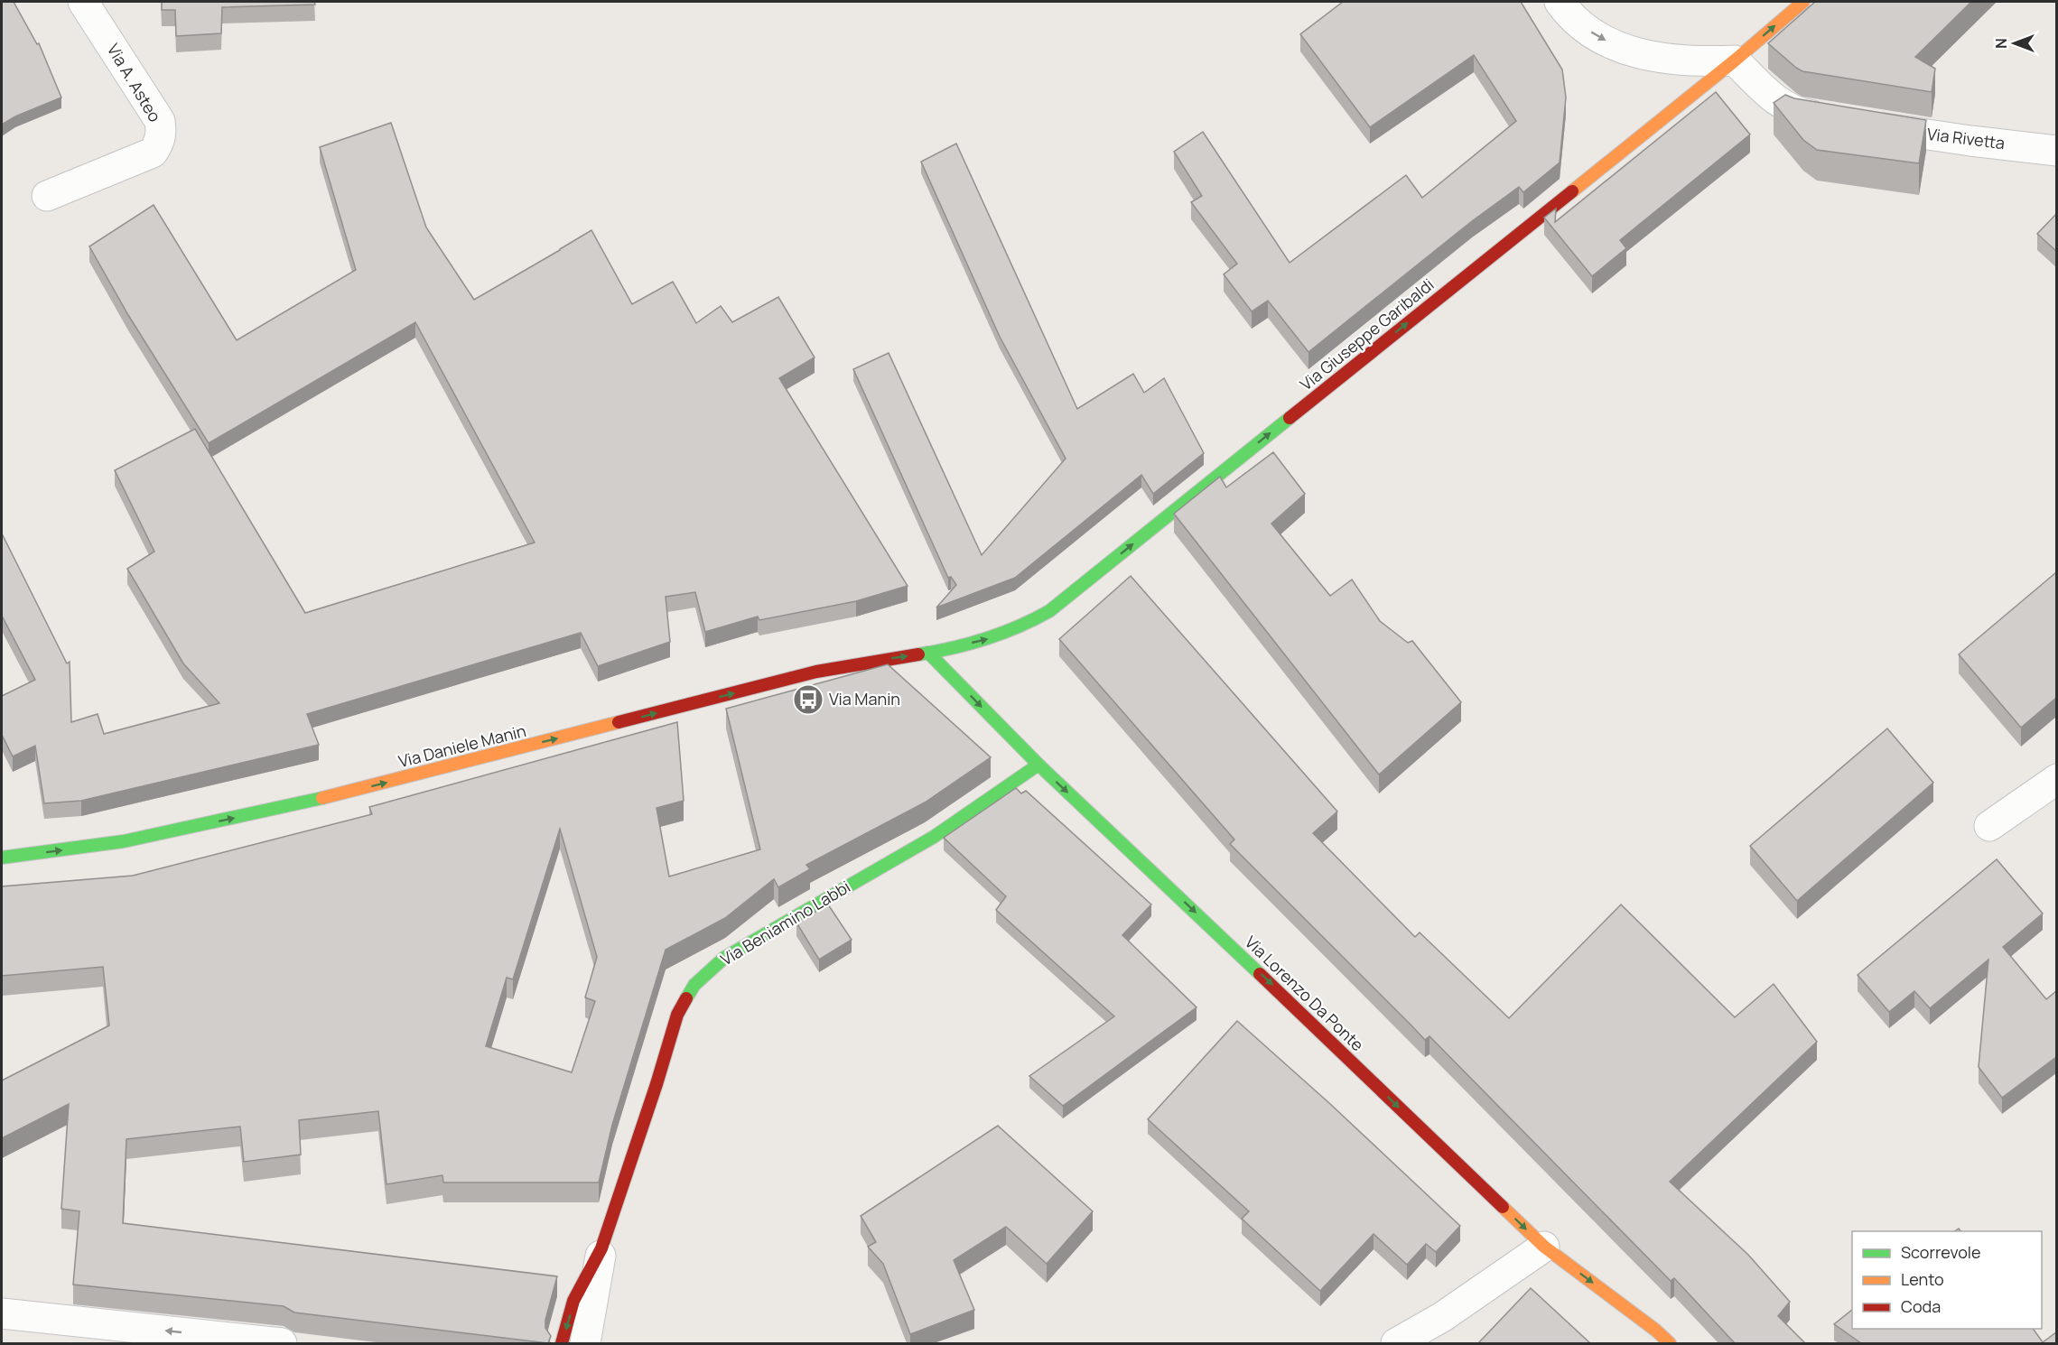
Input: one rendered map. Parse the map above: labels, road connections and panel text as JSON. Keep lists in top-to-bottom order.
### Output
{
  "streets": {
    "street": [
      "Via A. Asteo",
      "Via Rivetta",
      "Via Giuseppe Garibaldi",
      "Via Daniele Manin",
      "Via Beniamino Labbi",
      "Via Lorenzo Da Ponte"
    ]
  },
  "crossings": [
    ["Via Rivetta", "Via Giuseppe Garibaldi"],
    ["Via Giuseppe Garibaldi", "Via Daniele Manin"],
    ["Via Giuseppe Garibaldi", "Via Lorenzo Da Ponte"],
    ["Via Daniele Manin", "Via Lorenzo Da Ponte"],
    ["Via Beniamino Labbi", "Via Lorenzo Da Ponte"]
  ],
  "one_way": ["Via Giuseppe Garibaldi", "Via Daniele Manin", "Via Lorenzo Da Ponte"],
  "places": {
    "bus stop": ["Via Manin"]
  },
  "legend": ["Scorrevole", "Lento", "Coda"],
  "north": "left"
}
